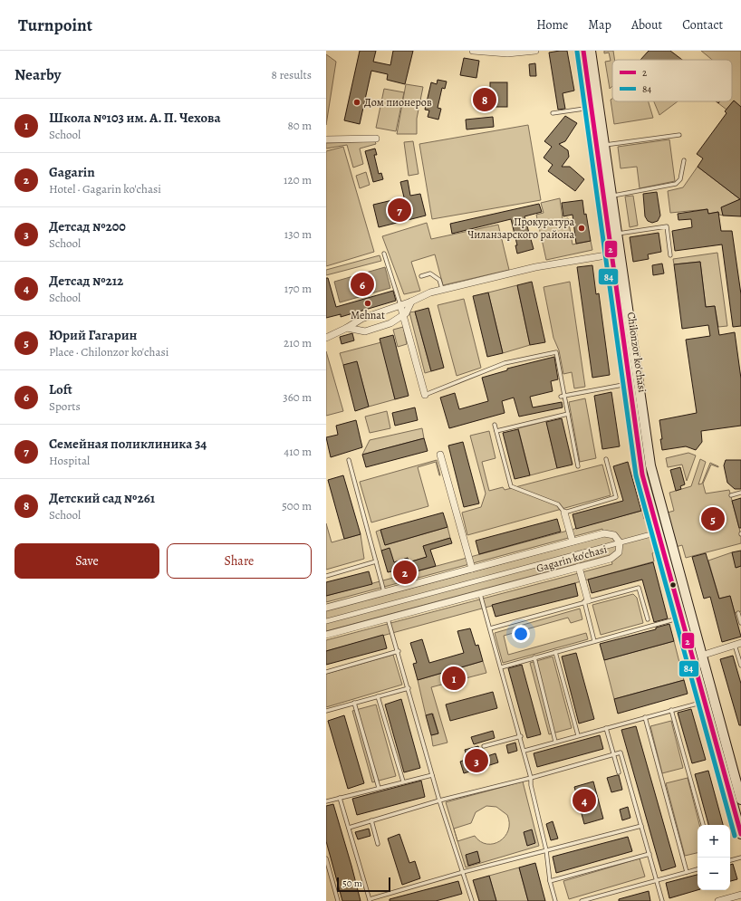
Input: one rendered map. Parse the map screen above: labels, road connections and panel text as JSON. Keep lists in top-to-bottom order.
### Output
{
  "streets": {
    "main road": ["Chilonzor ko'chasi"],
    "street": ["Gagarin ko'chasi"]
  },
  "places": ["Дом пионеров", "Прокуратура Чиланзарского района", "Mehnat"],
  "lines": ["transit line 2", "transit line 84"],
  "legend": ["2", "84"],
  "scale_bar": "50 m",
  "page": {
    "header": "Turnpoint",
    "nav": [
      "Home",
      "Map",
      "About",
      "Contact"
    ],
    "heading": ["Nearby", "8 results"],
    "pins": [
      "8",
      "7",
      "6",
      "5",
      "2",
      "1",
      "3",
      "4"
    ],
    "list": [
      {
        "mark": "1",
        "name": "Школа №103 им. А. П. Чехова",
        "note": "School",
        "value": "80 m"
      },
      {
        "mark": "2",
        "name": "Gagarin",
        "note": "Hotel · Gagarin ko'chasi",
        "value": "120 m"
      },
      {
        "mark": "3",
        "name": "Детсад №200",
        "note": "School",
        "value": "130 m"
      },
      {
        "mark": "4",
        "name": "Детсад №212",
        "note": "School",
        "value": "170 m"
      },
      {
        "mark": "5",
        "name": "Юрий Гагарин",
        "note": "Place · Chilonzor ko'chasi",
        "value": "210 m"
      },
      {
        "mark": "6",
        "name": "Loft",
        "note": "Sports",
        "value": "360 m"
      },
      {
        "mark": "7",
        "name": "Семейная поликлиника 34",
        "note": "Hospital",
        "value": "410 m"
      },
      {
        "mark": "8",
        "name": "Детский сад №261",
        "note": "School",
        "value": "500 m"
      }
    ],
    "buttons": ["Save", "Share"],
    "map_buttons": ["+", "−"],
    "scale": "50 m"
  }
}
